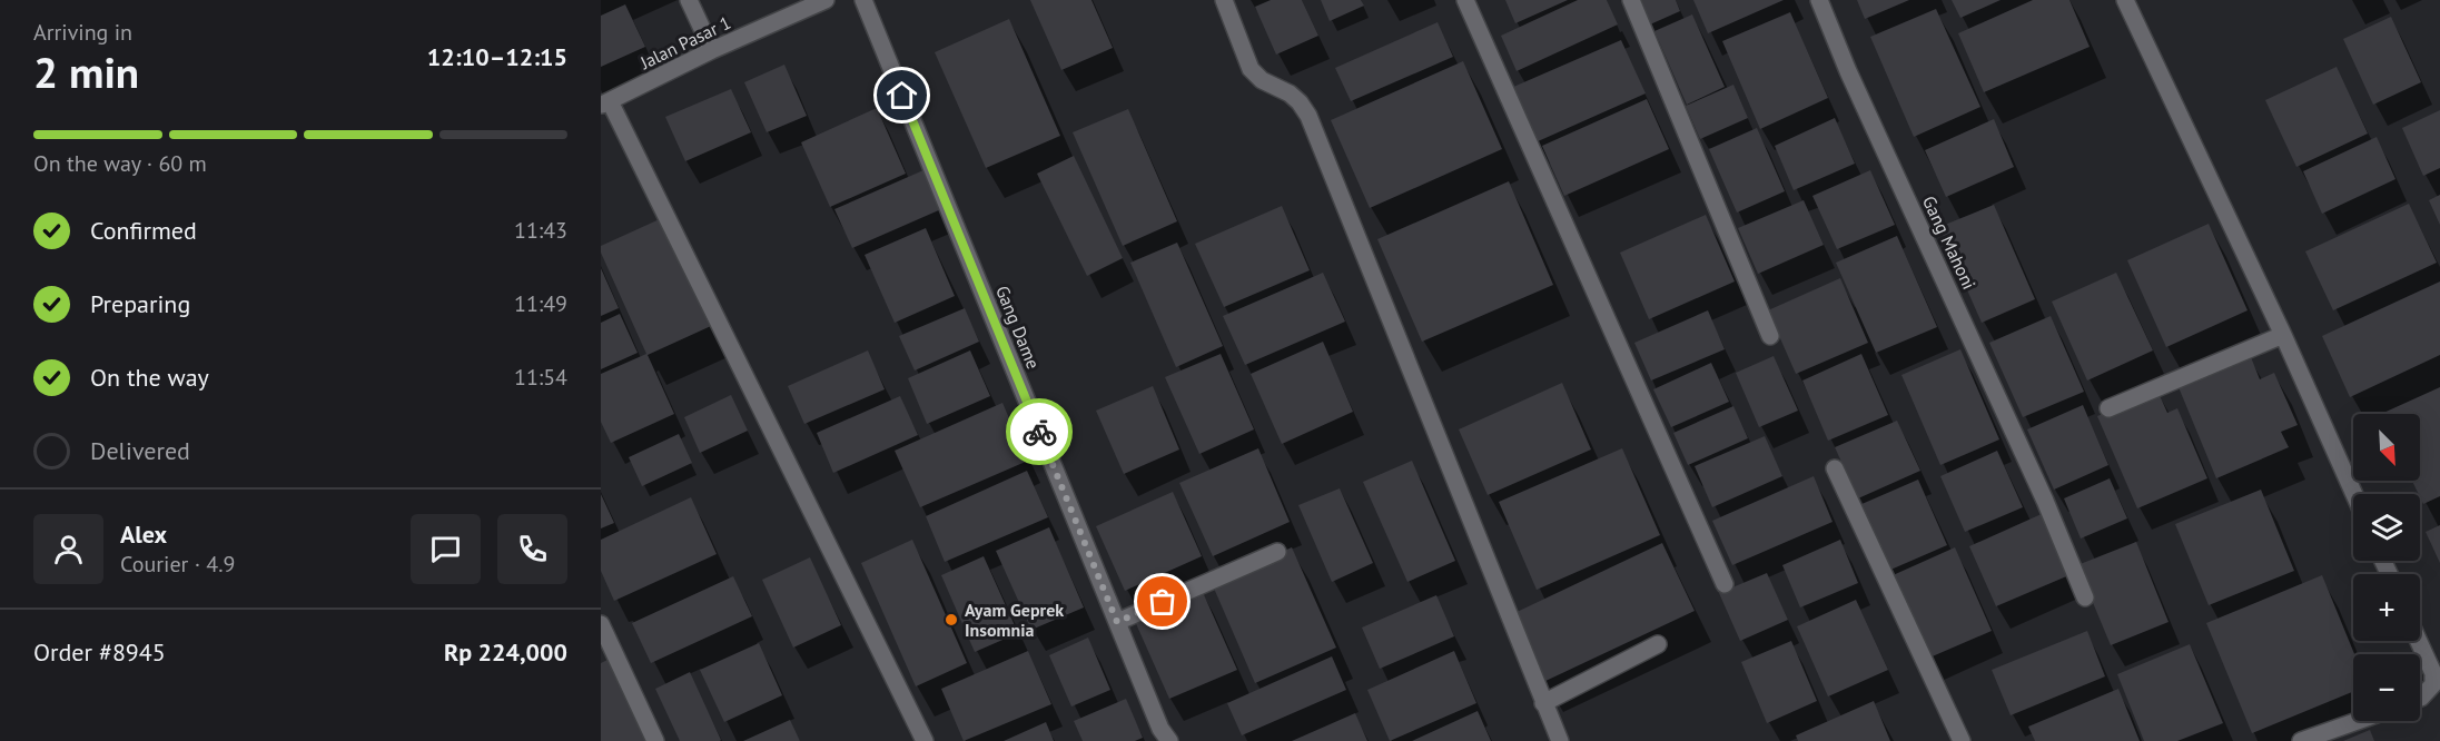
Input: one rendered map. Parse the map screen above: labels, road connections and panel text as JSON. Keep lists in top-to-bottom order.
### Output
{
  "streets": {
    "street": ["Jalan Pasar 1", "Gang Mahoni", "Gang Dame"]
  },
  "places": ["Ayam Geprek Insomnia"],
  "north": "bottom right",
  "page": {
    "heading": ["2 min", "Arriving in", "12:10–12:15"],
    "panel": [
      "Alex",
      "Courier · 4.9",
      "Order #8945",
      "Rp 224,000"
    ],
    "bar": "On the way · 60 m",
    "list": [
      ["Confirmed", "11:43"],
      ["Preparing", "11:49"],
      ["On the way", "11:54"],
      "Delivered"
    ],
    "map_buttons": ["+", "−"]
  }
}
